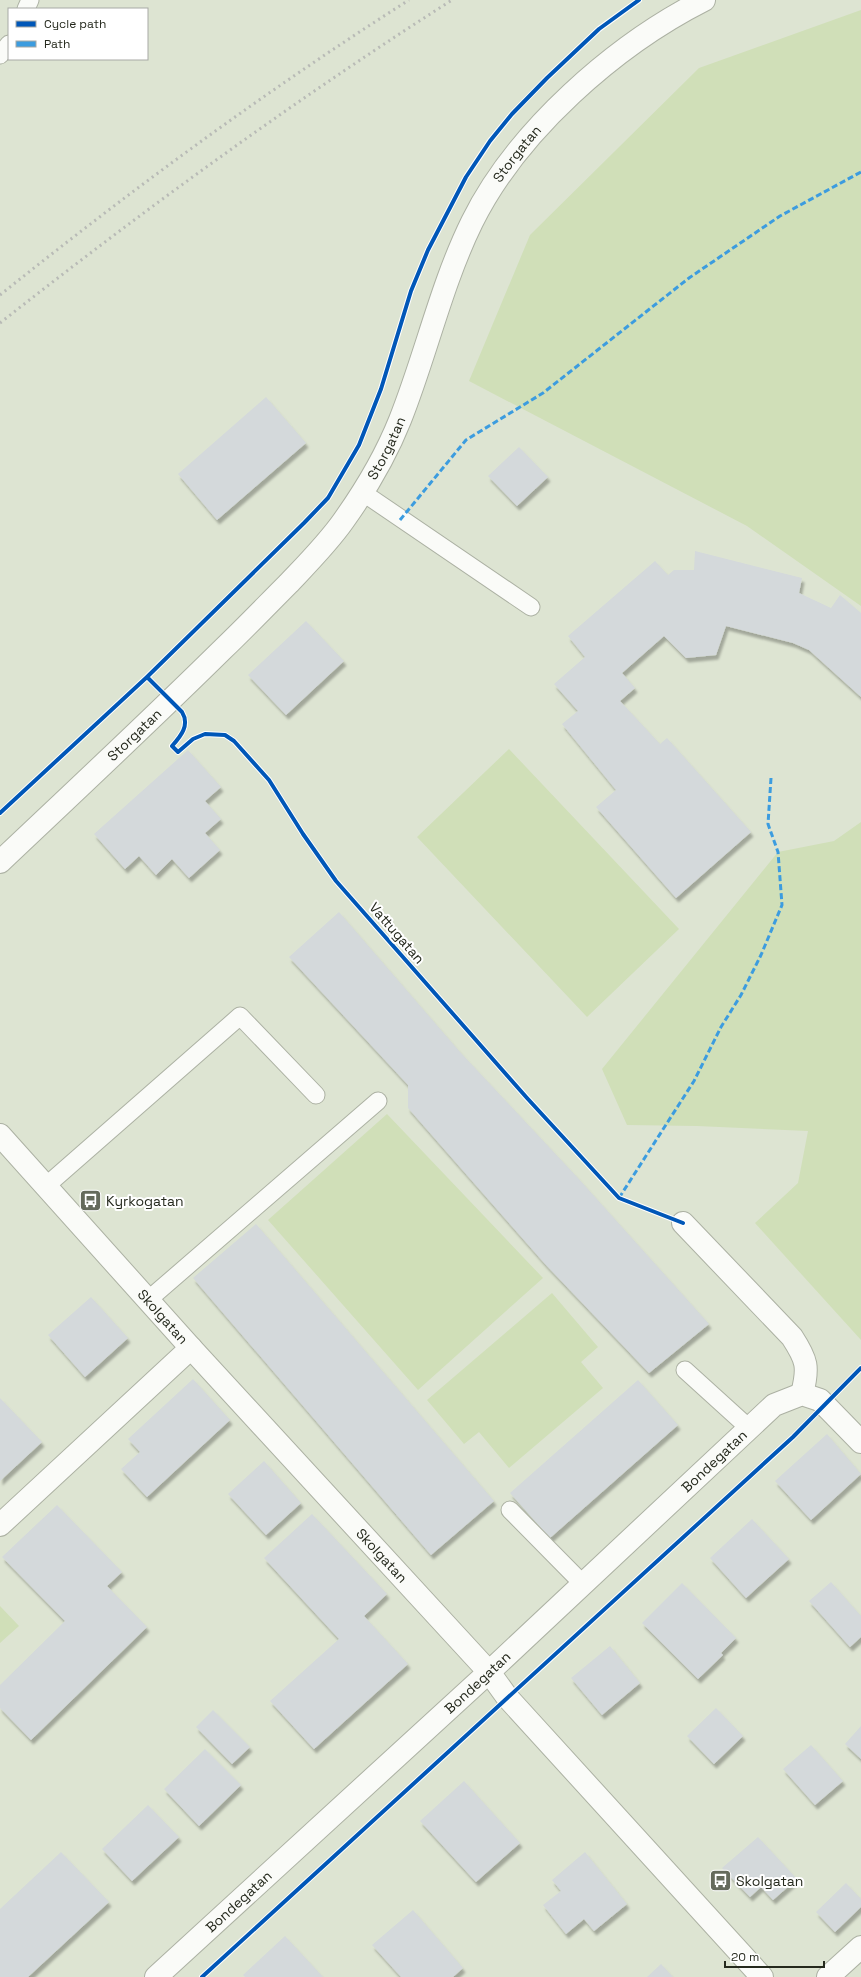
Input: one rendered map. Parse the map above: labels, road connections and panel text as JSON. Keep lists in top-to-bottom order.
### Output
{
  "streets": {
    "street": ["Storgatan", "Skolgatan", "Bondegatan"],
    "cycle path": ["Vattugatan"]
  },
  "crossings": [
    ["Skolgatan", "Bondegatan"]
  ],
  "places": {
    "bus stop": ["Kyrkogatan", "Skolgatan"]
  },
  "legend": ["Cycle path", "Path"],
  "scale_bar": "20 m"
}
